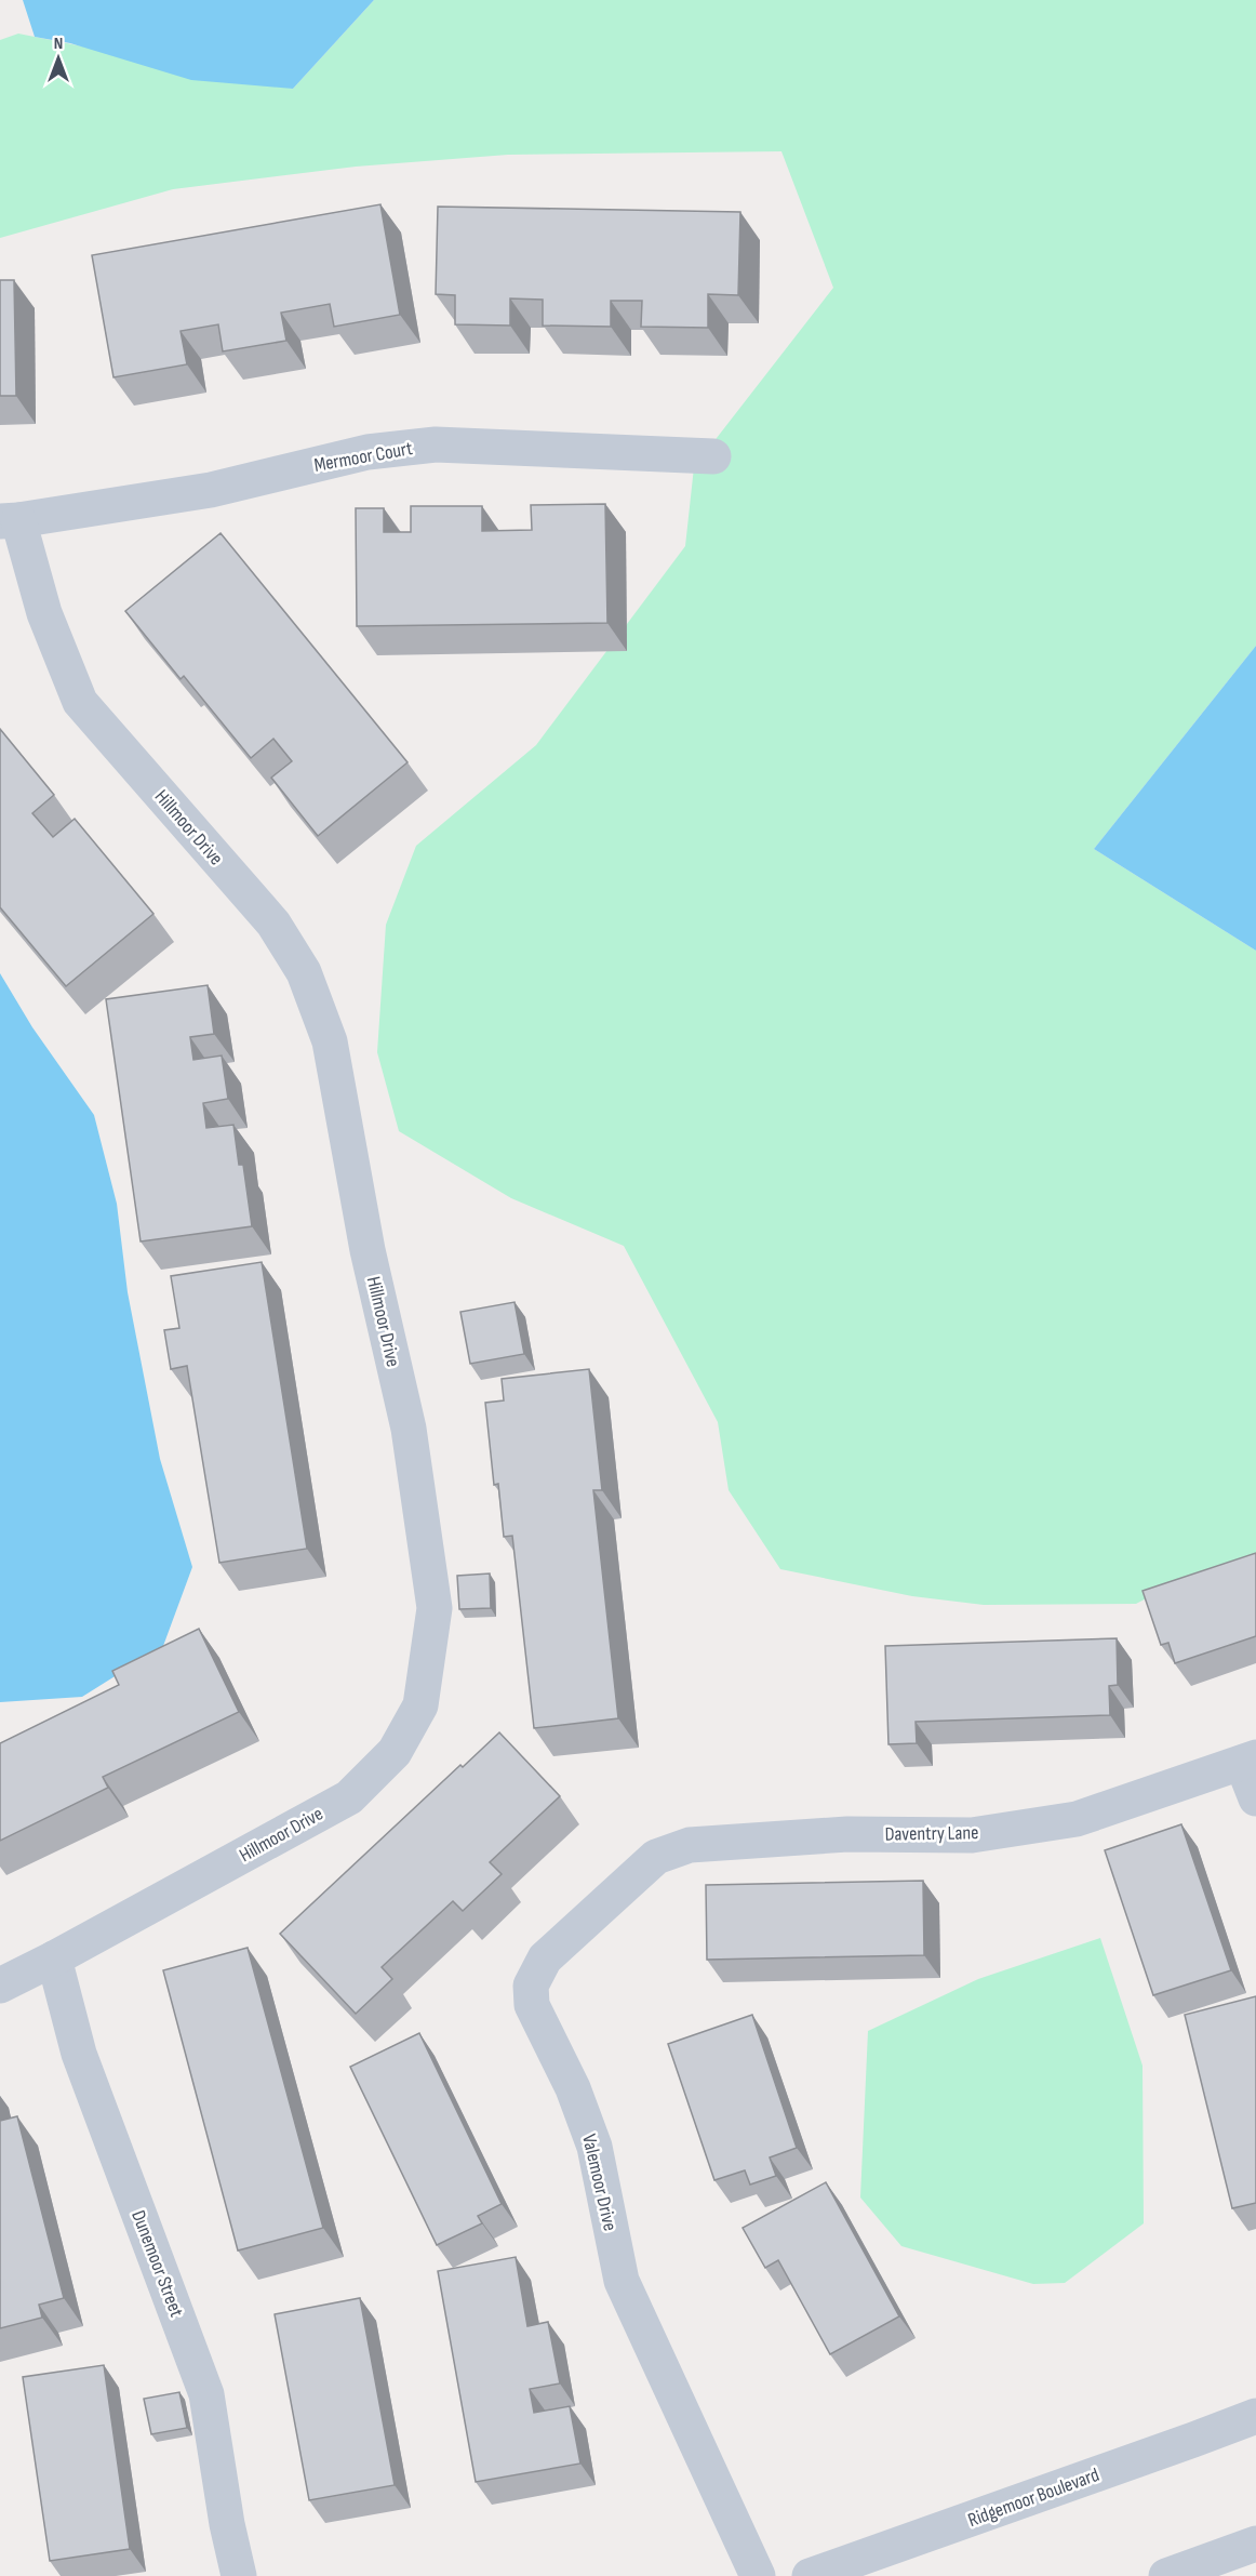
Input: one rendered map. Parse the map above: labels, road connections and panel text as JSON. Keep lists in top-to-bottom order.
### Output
{
  "streets": {
    "street": [
      "Mermoor Court",
      "Hillmoor Drive",
      "Daventry Lane",
      "Valemoor Drive",
      "Dunemoor Street",
      "Ridgemoor Boulevard"
    ]
  },
  "crossings": [
    ["Mermoor Court", "Hillmoor Drive"],
    ["Hillmoor Drive", "Dunemoor Street"],
    ["Daventry Lane", "Valemoor Drive"]
  ],
  "north": "top"
}
